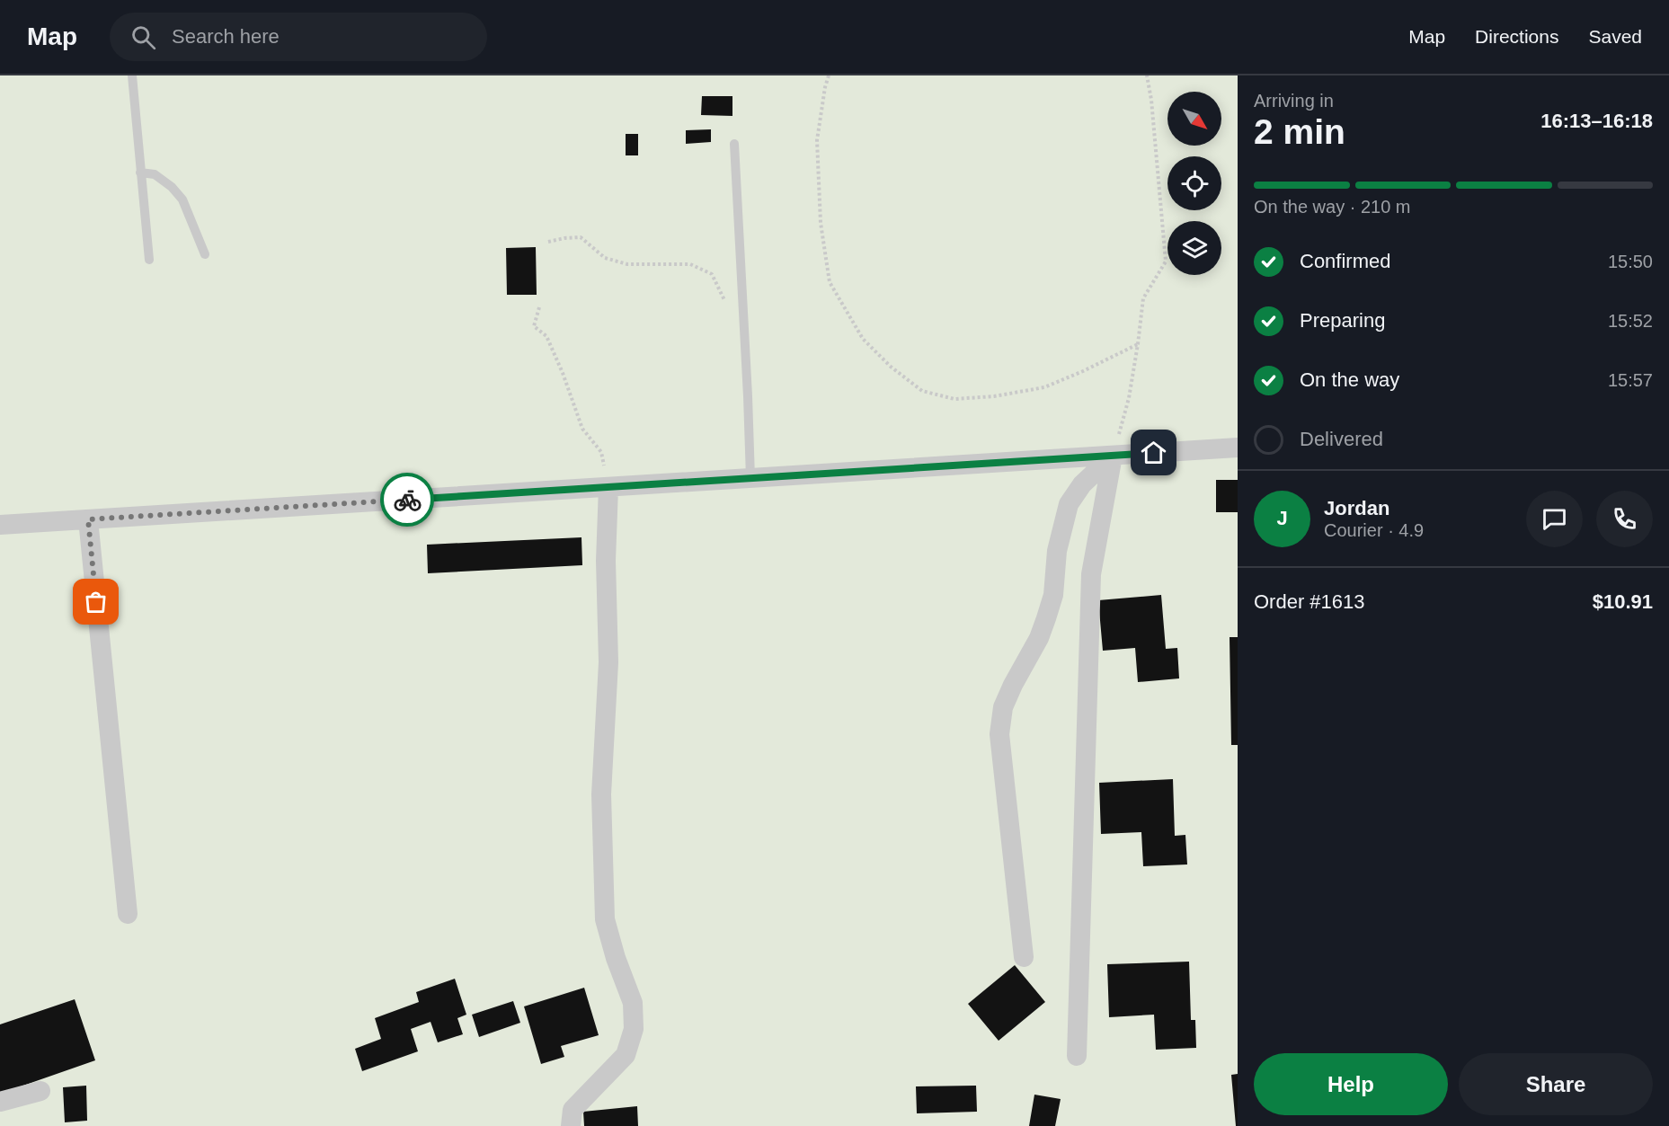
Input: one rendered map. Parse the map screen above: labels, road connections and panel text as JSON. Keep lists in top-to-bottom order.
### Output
{
  "north": "bottom right",
  "page": {
    "header": "Map",
    "search": "Search here",
    "nav": ["Map", "Directions", "Saved"],
    "heading": ["2 min", "Arriving in", "16:13–16:18"],
    "panel": [
      "Jordan",
      "Courier · 4.9",
      "Order #1613",
      "$10.91"
    ],
    "bar": "On the way · 210 m",
    "list": [
      ["Confirmed", "15:50"],
      ["Preparing", "15:52"],
      ["On the way", "15:57"],
      "Delivered"
    ],
    "round": "J",
    "buttons": ["Help", "Share"]
  }
}
